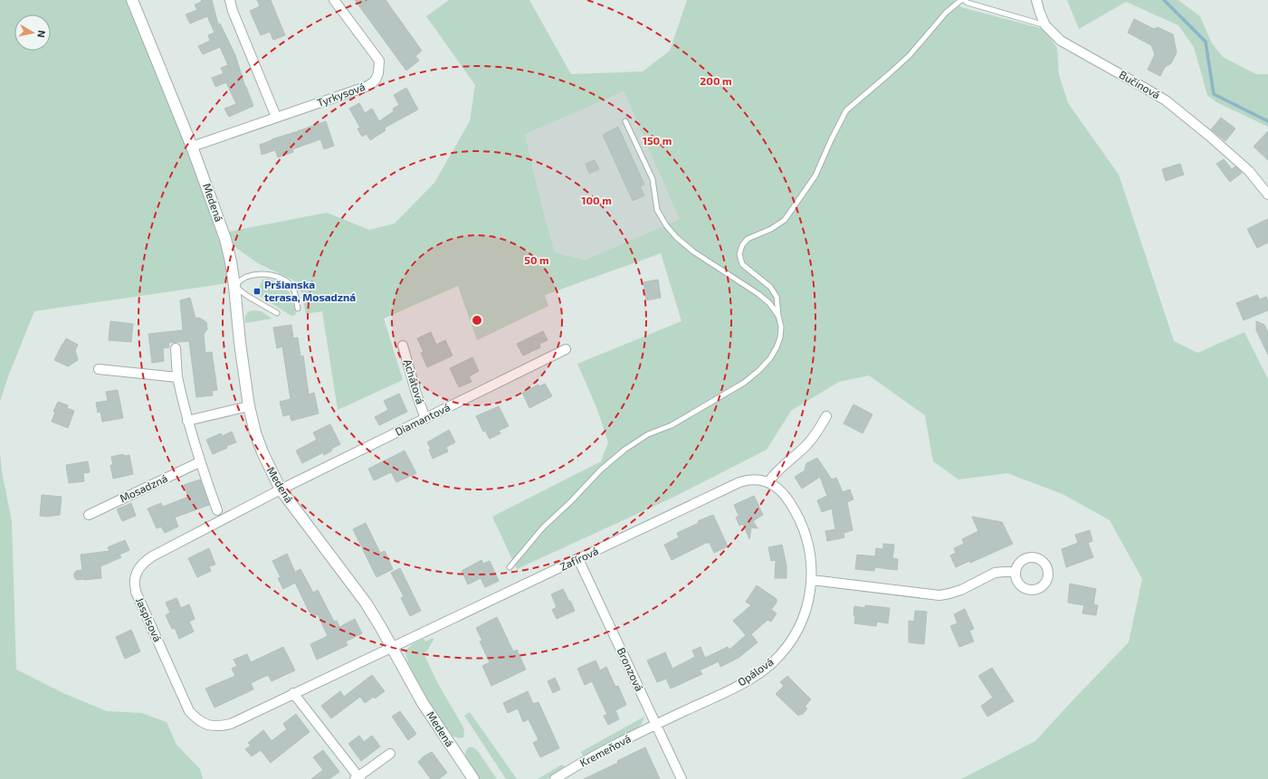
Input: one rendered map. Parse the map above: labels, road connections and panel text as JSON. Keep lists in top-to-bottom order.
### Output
{
  "streets": {
    "street": [
      "Bučinová",
      "Tyrkysová",
      "Medená",
      "Achátová",
      "Diamantová",
      "Mosadzná",
      "Zafírová",
      "Jaspisová",
      "Bronzová",
      "Opálová",
      "Kremeňová"
    ]
  },
  "crossings": [
    ["Tyrkysová", "Medená"],
    ["Medená", "Diamantová"],
    ["Medená", "Zafírová"],
    ["Medená", "Jaspisová"],
    ["Achátová", "Diamantová"],
    ["Diamantová", "Jaspisová"],
    ["Zafírová", "Jaspisová"],
    ["Zafírová", "Bronzová"],
    ["Zafírová", "Opálová"],
    ["Bronzová", "Opálová"],
    ["Bronzová", "Kremeňová"],
    ["Opálová", "Kremeňová"]
  ],
  "places": {
    "transit": ["Pršianska terasa, Mosadzná"]
  },
  "north": "right",
  "rings": [
    "200 m",
    "150 m",
    "100 m",
    "50 m"
  ]
}
